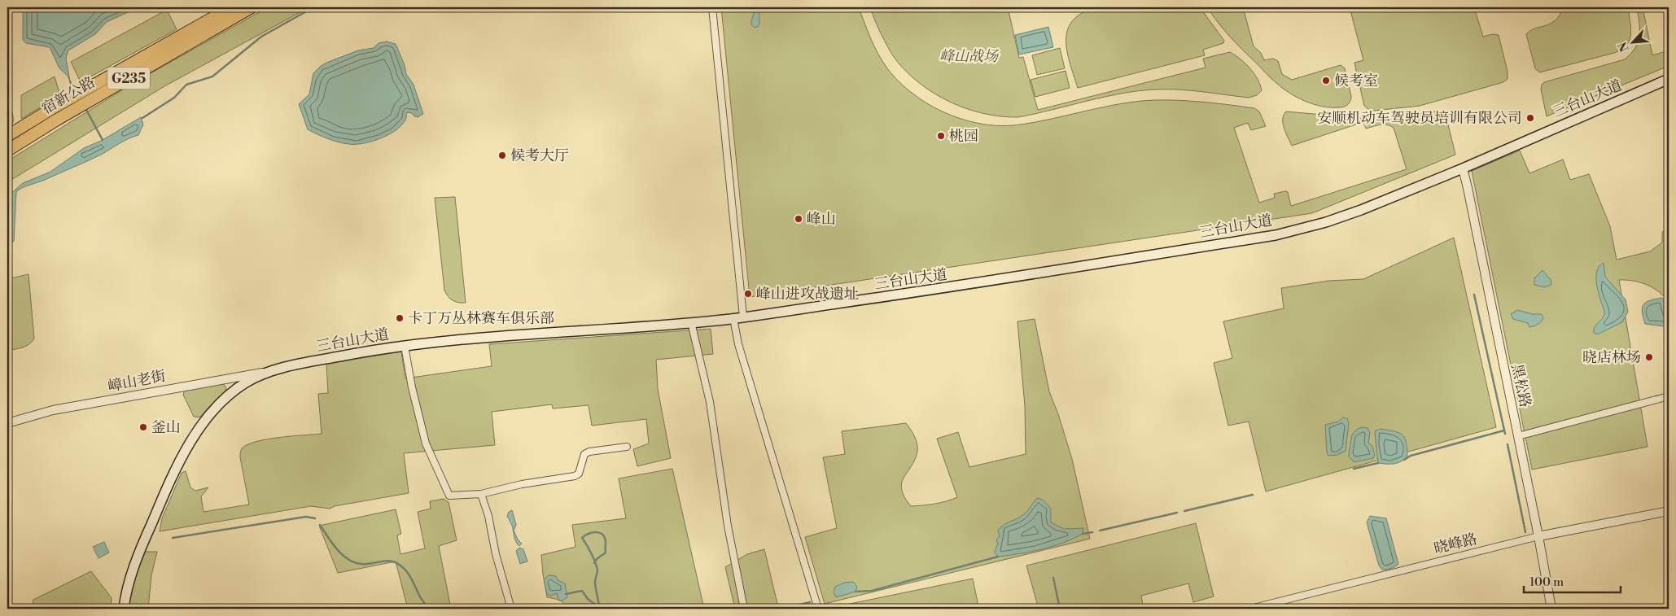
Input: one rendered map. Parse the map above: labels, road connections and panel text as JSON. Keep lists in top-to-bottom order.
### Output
{
  "streets": {
    "highway": ["G235", "宿新公路"],
    "main road": ["三台山大道"],
    "street": ["嶂山老街", "黑松路", "晓峰路"]
  },
  "crossings": [
    ["三台山大道", "嶂山老街"],
    ["三台山大道", "黑松路"],
    ["黑松路", "晓峰路"]
  ],
  "parks": ["峰山战场"],
  "places": [
    "候考室",
    "安顺机动车驾驶员培训有限公司",
    "桃园",
    "候考大厅",
    "峰山",
    "峰山进攻战遗址",
    "卡丁万丛林赛车俱乐部",
    "晓店林场",
    "釜山"
  ],
  "scale_bar": "100 m",
  "north": "bottom left"
}
